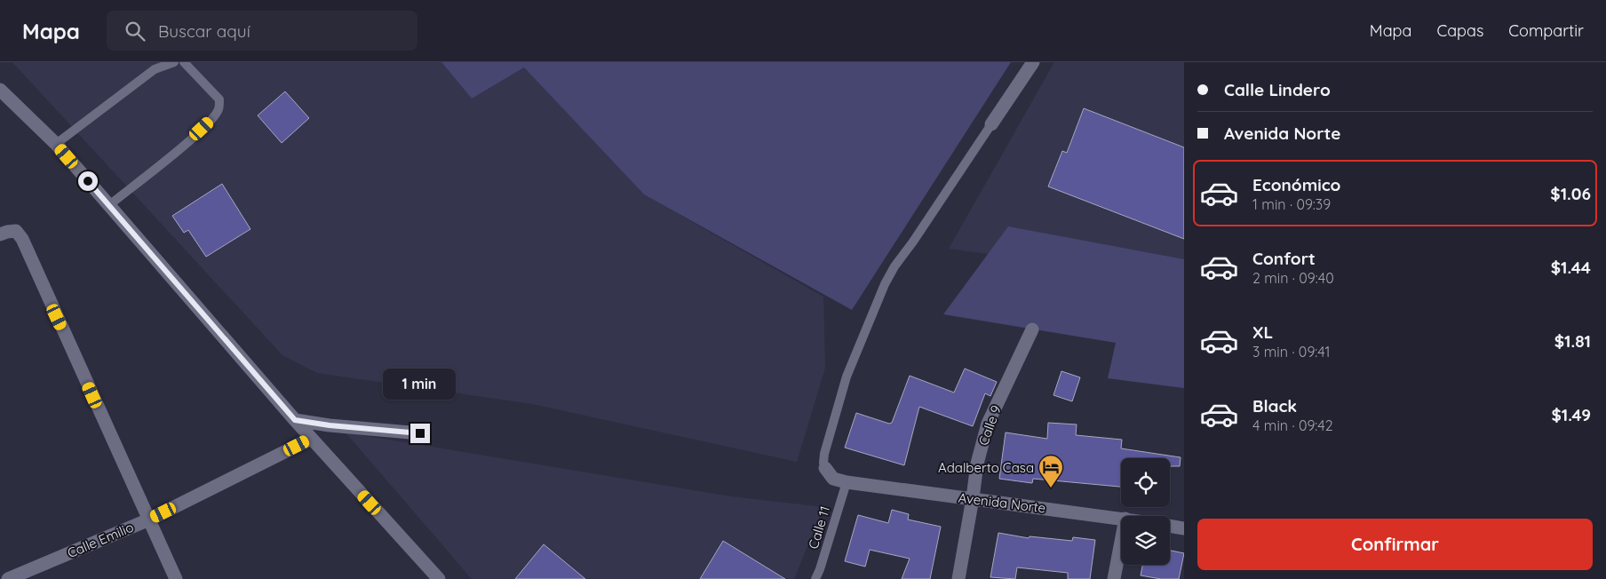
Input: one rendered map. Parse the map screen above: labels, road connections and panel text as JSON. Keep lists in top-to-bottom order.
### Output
{
  "streets": {
    "street": ["Calle 9", "Avenida Norte", "Calle Emilio"],
    "lane": ["Calle 11"]
  },
  "crossings": [
    ["Calle 9", "Avenida Norte"],
    ["Avenida Norte", "Calle 11"]
  ],
  "places": {
    "hotel": ["Adalberto Casa"]
  },
  "page": {
    "header": "Mapa",
    "search": "Buscar aquí",
    "nav": ["Mapa", "Capas", "Compartir"],
    "banner": ["Calle Lindero", "Avenida Norte"],
    "list": [
      {
        "name": "Económico",
        "note": "1 min · 09:39",
        "value": "$1.06"
      },
      {
        "name": "Confort",
        "note": "2 min · 09:40",
        "value": "$1.44"
      },
      {
        "name": "XL",
        "note": "3 min · 09:41",
        "value": "$1.81"
      },
      {
        "name": "Black",
        "note": "4 min · 09:42",
        "value": "$1.49"
      }
    ],
    "bubble": "1 min",
    "buttons": "Confirmar"
  }
}
